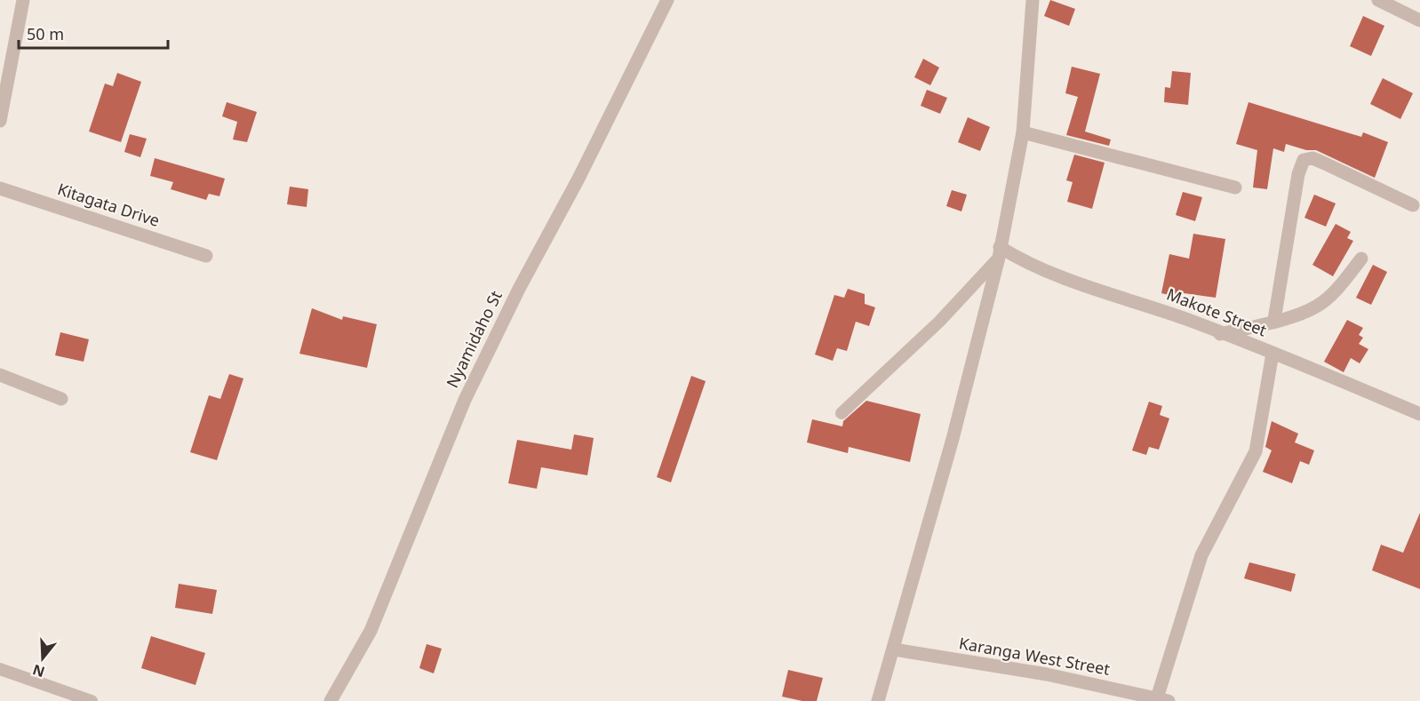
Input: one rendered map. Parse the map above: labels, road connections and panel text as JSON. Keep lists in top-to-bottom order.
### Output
{
  "streets": {
    "street": [
      "Kitagata Drive",
      "Makote Street",
      "Nyamidaho St",
      "Karanga West Street"
    ]
  },
  "scale_bar": "50 m",
  "north": "bottom"
}
